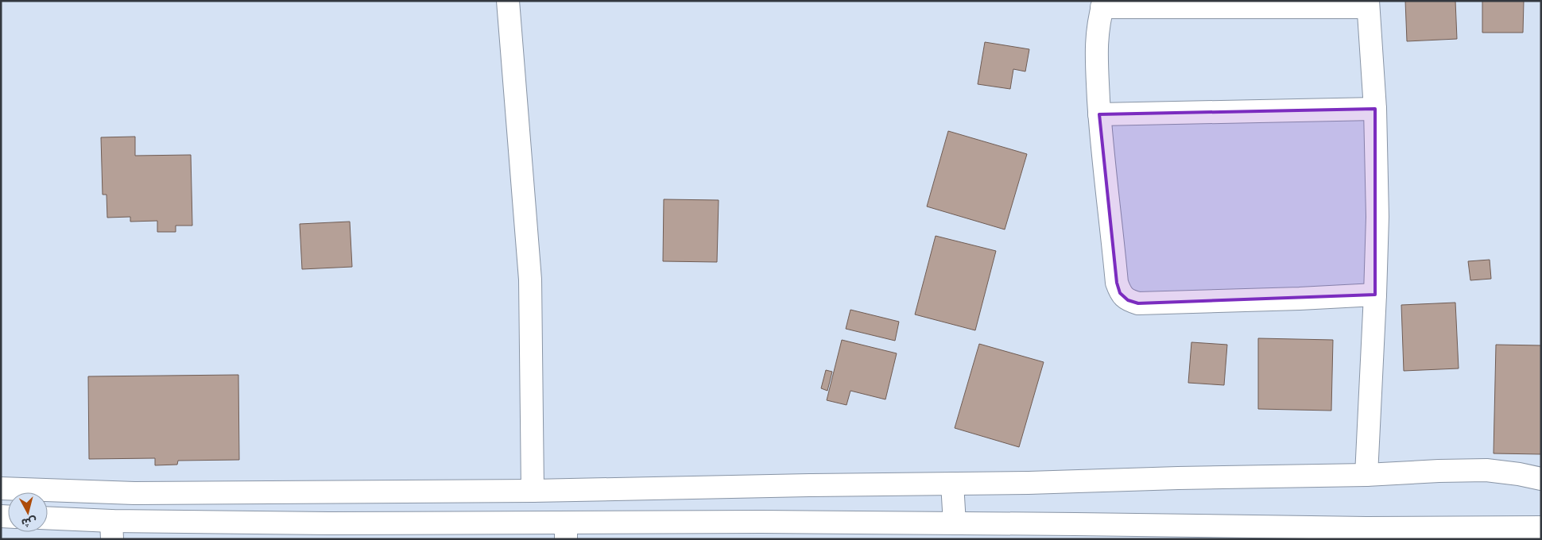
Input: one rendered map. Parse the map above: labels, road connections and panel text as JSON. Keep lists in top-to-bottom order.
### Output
{
  "north": "bottom"
}
